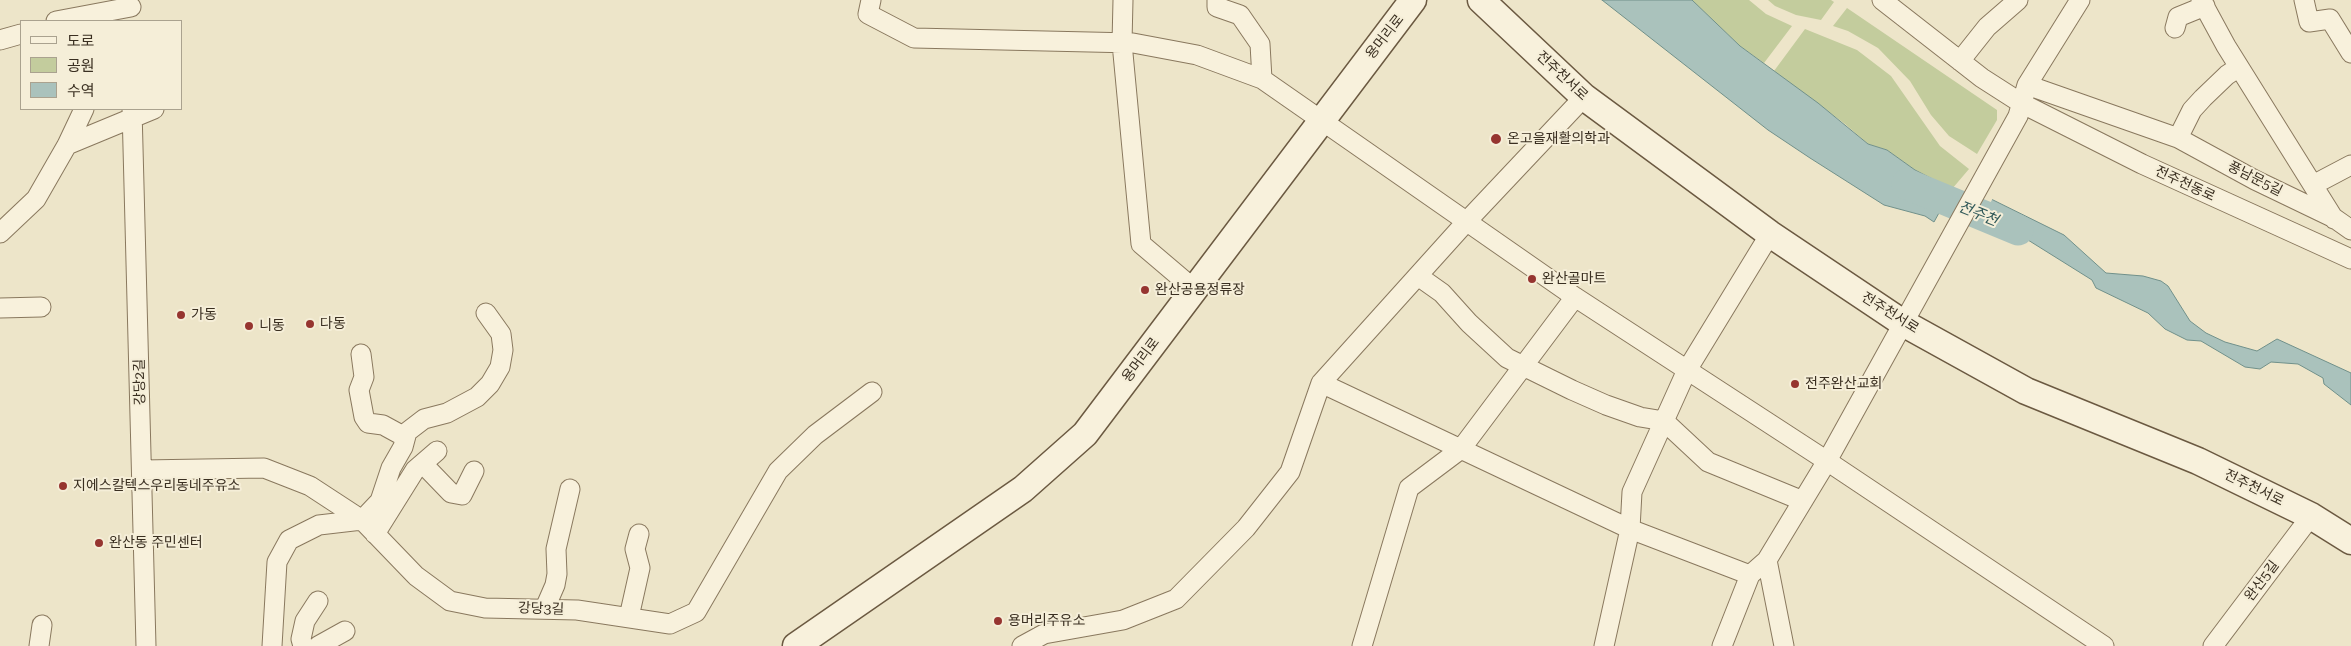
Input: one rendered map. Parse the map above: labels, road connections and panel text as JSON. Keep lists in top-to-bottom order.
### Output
{
  "streets": {
    "street": [
      "용머리로",
      "전주천서로",
      "풍남문5길",
      "전주천동로",
      "강당2길",
      "완산5길",
      "강당3길"
    ]
  },
  "crossings": [
    ["전주천서로", "완산5길"],
    ["강당2길", "강당3길"]
  ],
  "water": ["전주천"],
  "places": [
    "온고을재활의학과",
    "완산골마트",
    "완산공용정류장",
    "가동",
    "다동",
    "니동",
    "전주완산교회",
    "지에스칼텍스우리동네주유소",
    "완산동 주민센터",
    "용머리주유소"
  ],
  "legend": ["도로", "공원", "수역"]
}
